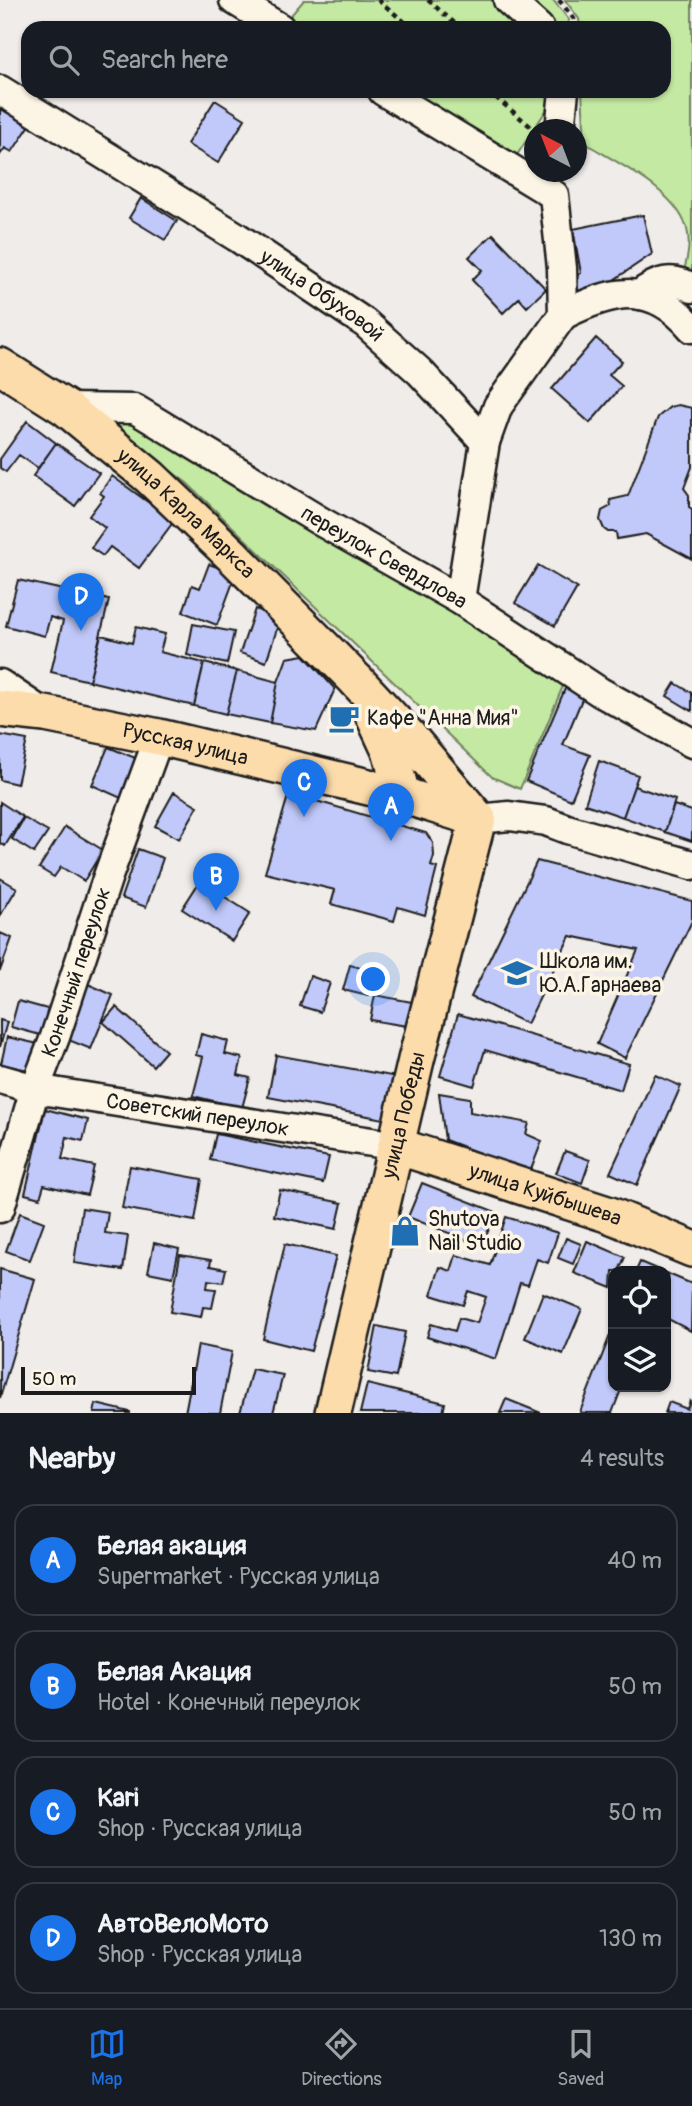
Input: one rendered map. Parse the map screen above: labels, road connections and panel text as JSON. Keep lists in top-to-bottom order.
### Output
{
  "streets": {
    "main road": [
      "улица Карла Маркса",
      "Русская улица",
      "улица Победы",
      "улица Куйбышева"
    ],
    "street": [
      "улица Обуховой",
      "переулок Свердлова",
      "Конечный переулок",
      "Советский переулок"
    ]
  },
  "crossings": [
    ["улица Карла Маркса", "переулок Свердлова"],
    ["улица Карла Маркса", "Русская улица"],
    ["улица Карла Маркса", "улица Победы"],
    ["Русская улица", "Конечный переулок"],
    ["Русская улица", "улица Победы"],
    ["Конечный переулок", "Советский переулок"],
    ["Советский переулок", "улица Победы"],
    ["Советский переулок", "улица Куйбышева"],
    ["улица Победы", "улица Куйбышева"]
  ],
  "places": {
    "cafe": ["Кафе \"Анна Мия\""],
    "school or university": ["Школа им. Ю.А.Гарнаева"],
    "shop": ["Shutova Nail Studio"]
  },
  "scale_bar": "50 m",
  "north": "top left",
  "page": {
    "search": "Search here",
    "pins": [
      "D",
      "C",
      "A",
      "B"
    ],
    "scale": "50 m",
    "heading": ["Nearby", "4 results"],
    "list": [
      {
        "mark": "A",
        "name": "Белая акация",
        "note": "Supermarket · Русская улица",
        "value": "40 m"
      },
      {
        "mark": "B",
        "name": "Белая Акация",
        "note": "Hotel · Конечный переулок",
        "value": "50 m"
      },
      {
        "mark": "C",
        "name": "Kari",
        "note": "Shop · Русская улица",
        "value": "50 m"
      },
      {
        "mark": "D",
        "name": "АвтоВелоМото",
        "note": "Shop · Русская улица",
        "value": "130 m"
      }
    ],
    "nav": ["Map", "Directions", "Saved"]
  }
}
